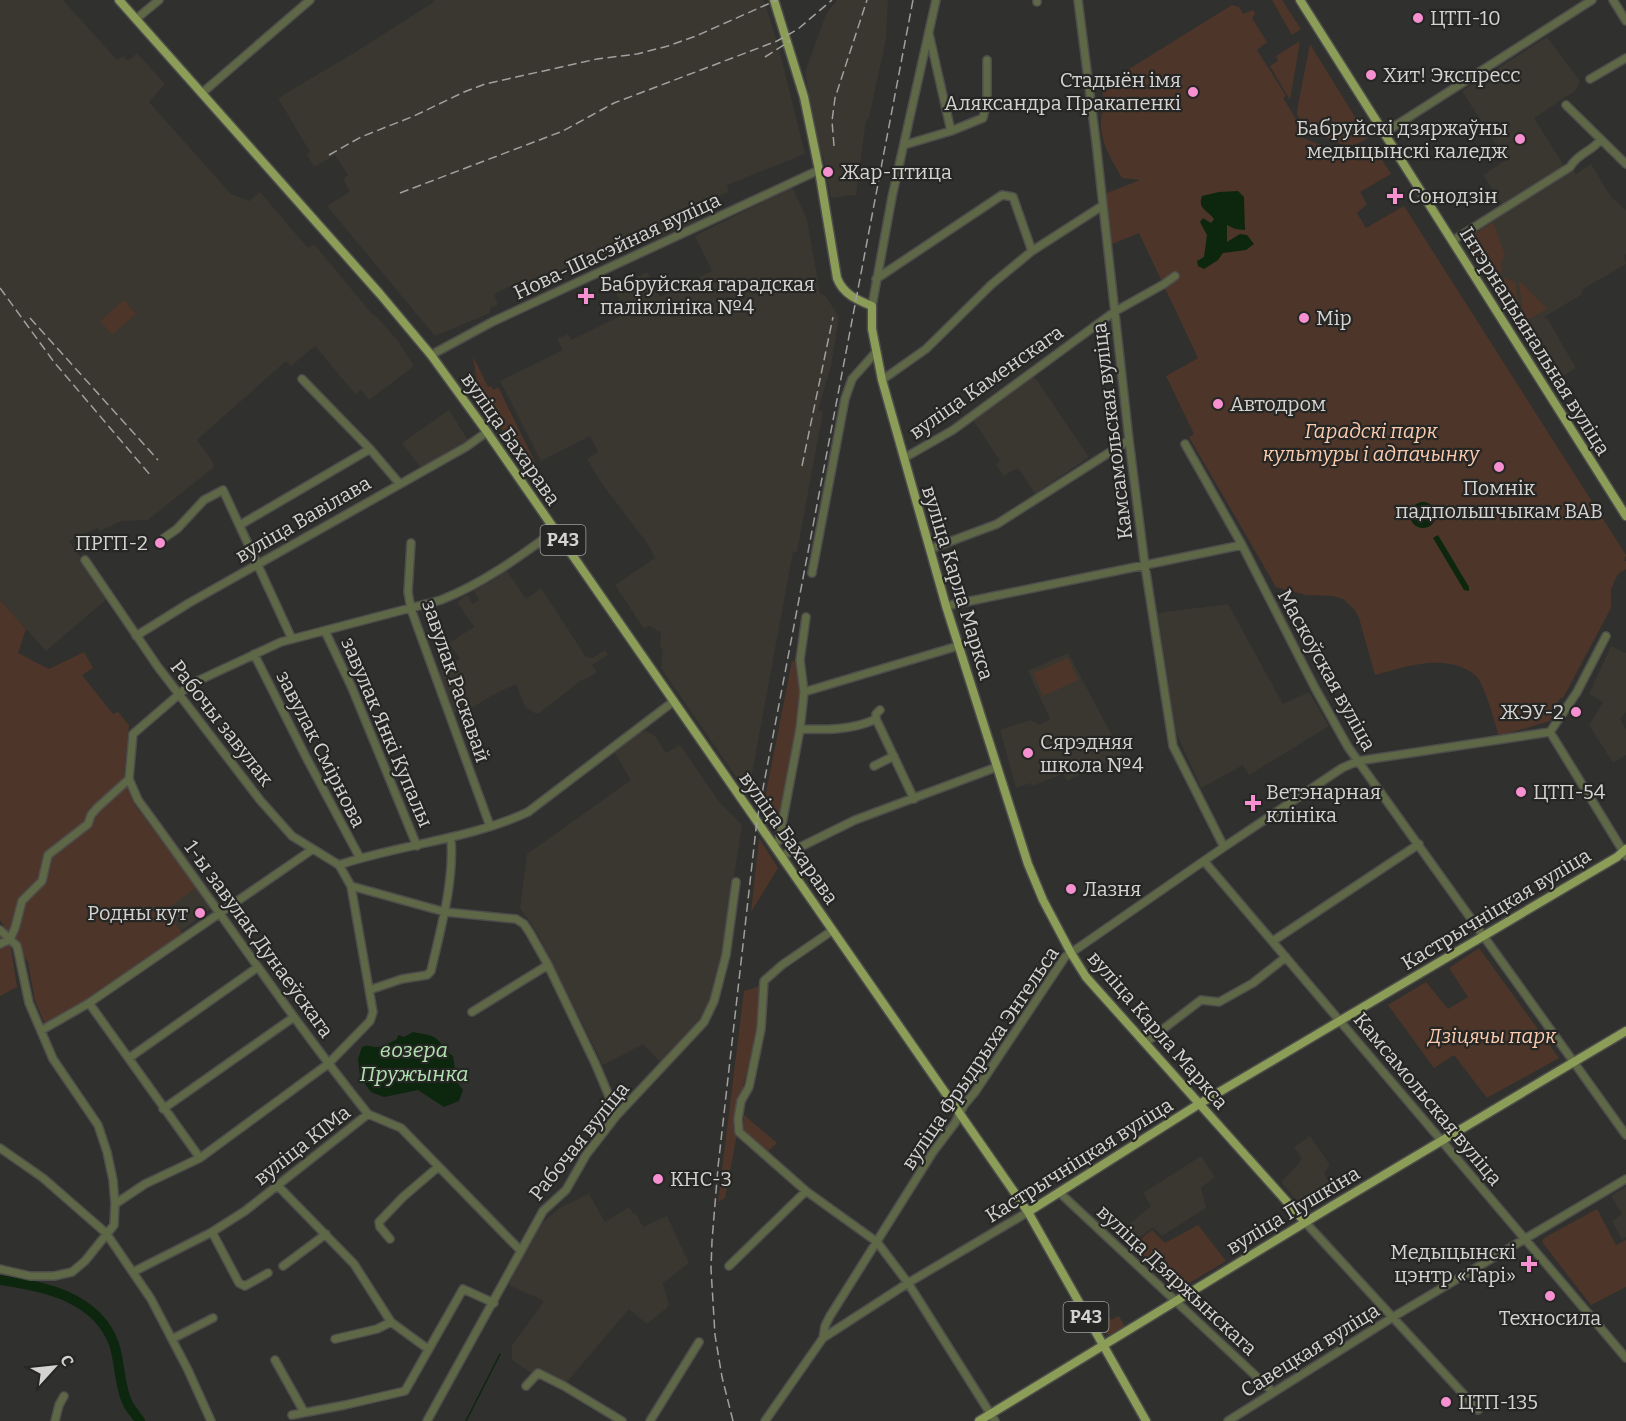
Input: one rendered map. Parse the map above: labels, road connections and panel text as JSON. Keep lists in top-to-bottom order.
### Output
{
  "streets": {
    "main road": [
      "Інтэрнацыянальная вуліца",
      "вуліца Бахарава",
      "Р43",
      "вуліца Карла Маркса",
      "Кастрычніцкая вуліца",
      "вуліца Пушкіна"
    ],
    "street": [
      "Нова-Шасэйная вуліца",
      "вуліца Каменскага",
      "Камсамольская вуліца",
      "вуліца Вавілава",
      "Маскоўская вуліца",
      "завулак Раскавай",
      "Рабочы завулак",
      "завулак Янкі Купалы",
      "завулак Смірнова",
      "1-ы завулак Дунаеўскага",
      "вуліца Фрыдрыха Энгельса",
      "Рабочая вуліца",
      "вуліца КІМа",
      "вуліца Дзяржынскага",
      "Савецкая вуліца"
    ]
  },
  "crossings": [
    ["Нова-Шасэйная вуліца", "вуліца Бахарава"],
    ["вуліца Каменскага", "Камсамольская вуліца"],
    ["вуліца Каменскага", "вуліца Карла Маркса"],
    ["Камсамольская вуліца", "Кастрычніцкая вуліца"],
    ["Камсамольская вуліца", "вуліца Фрыдрыха Энгельса"],
    ["Камсамольская вуліца", "вуліца Пушкіна"],
    ["Камсамольская вуліца", "Савецкая вуліца"],
    ["вуліца Бахарава", "вуліца Вавілава"],
    ["вуліца Бахарава", "Кастрычніцкая вуліца"],
    ["вуліца Бахарава", "вуліца Фрыдрыха Энгельса"],
    ["вуліца Бахарава", "вуліца Пушкіна"],
    ["вуліца Вавілава", "Рабочы завулак"],
    ["вуліца Карла Маркса", "Кастрычніцкая вуліца"],
    ["вуліца Карла Маркса", "вуліца Фрыдрыха Энгельса"],
    ["вуліца Карла Маркса", "вуліца Пушкіна"],
    ["вуліца Карла Маркса", "Савецкая вуліца"],
    ["Маскоўская вуліца", "Кастрычніцкая вуліца"],
    ["Маскоўская вуліца", "вуліца Фрыдрыха Энгельса"],
    ["Маскоўская вуліца", "вуліца Пушкіна"],
    ["Рабочы завулак", "1-ы завулак Дунаеўскага"],
    ["Кастрычніцкая вуліца", "вуліца Фрыдрыха Энгельса"],
    ["Кастрычніцкая вуліца", "вуліца Дзяржынскага"],
    ["1-ы завулак Дунаеўскага", "вуліца КІМа"],
    ["Рабочая вуліца", "вуліца КІМа"],
    ["вуліца Пушкіна", "вуліца Дзяржынскага"],
    ["вуліца Дзяржынскага", "Савецкая вуліца"]
  ],
  "water": ["возера Пружынка"],
  "parks": ["Гарадскі парк культуры і адпачынку", "Дзіцячы парк"],
  "places": {
    "other": [
      "ЦТП-10",
      "Хит! Экспресс",
      "Стадыён імя Аляксандра Пракапенкі",
      "Бабруйскі дзяржаўны медыцынскі каледж",
      "Жар-птица",
      "Мір",
      "Автодром",
      "Помнік падпольшчыкам ВАВ",
      "ПРГП-2",
      "ЖЭУ-2",
      "Сярэдняя школа №4",
      "ЦТП-54",
      "Лазня",
      "Родны кут",
      "КНС-3",
      "Техносила",
      "ЦТП-135"
    ],
    "health": [
      "Сонодзін",
      "Бабруйская гарадская паліклініка №4",
      "Ветэнарная клініка",
      "Медыцынскі цэнтр «Тарі»"
    ]
  },
  "north": "top right"
}
